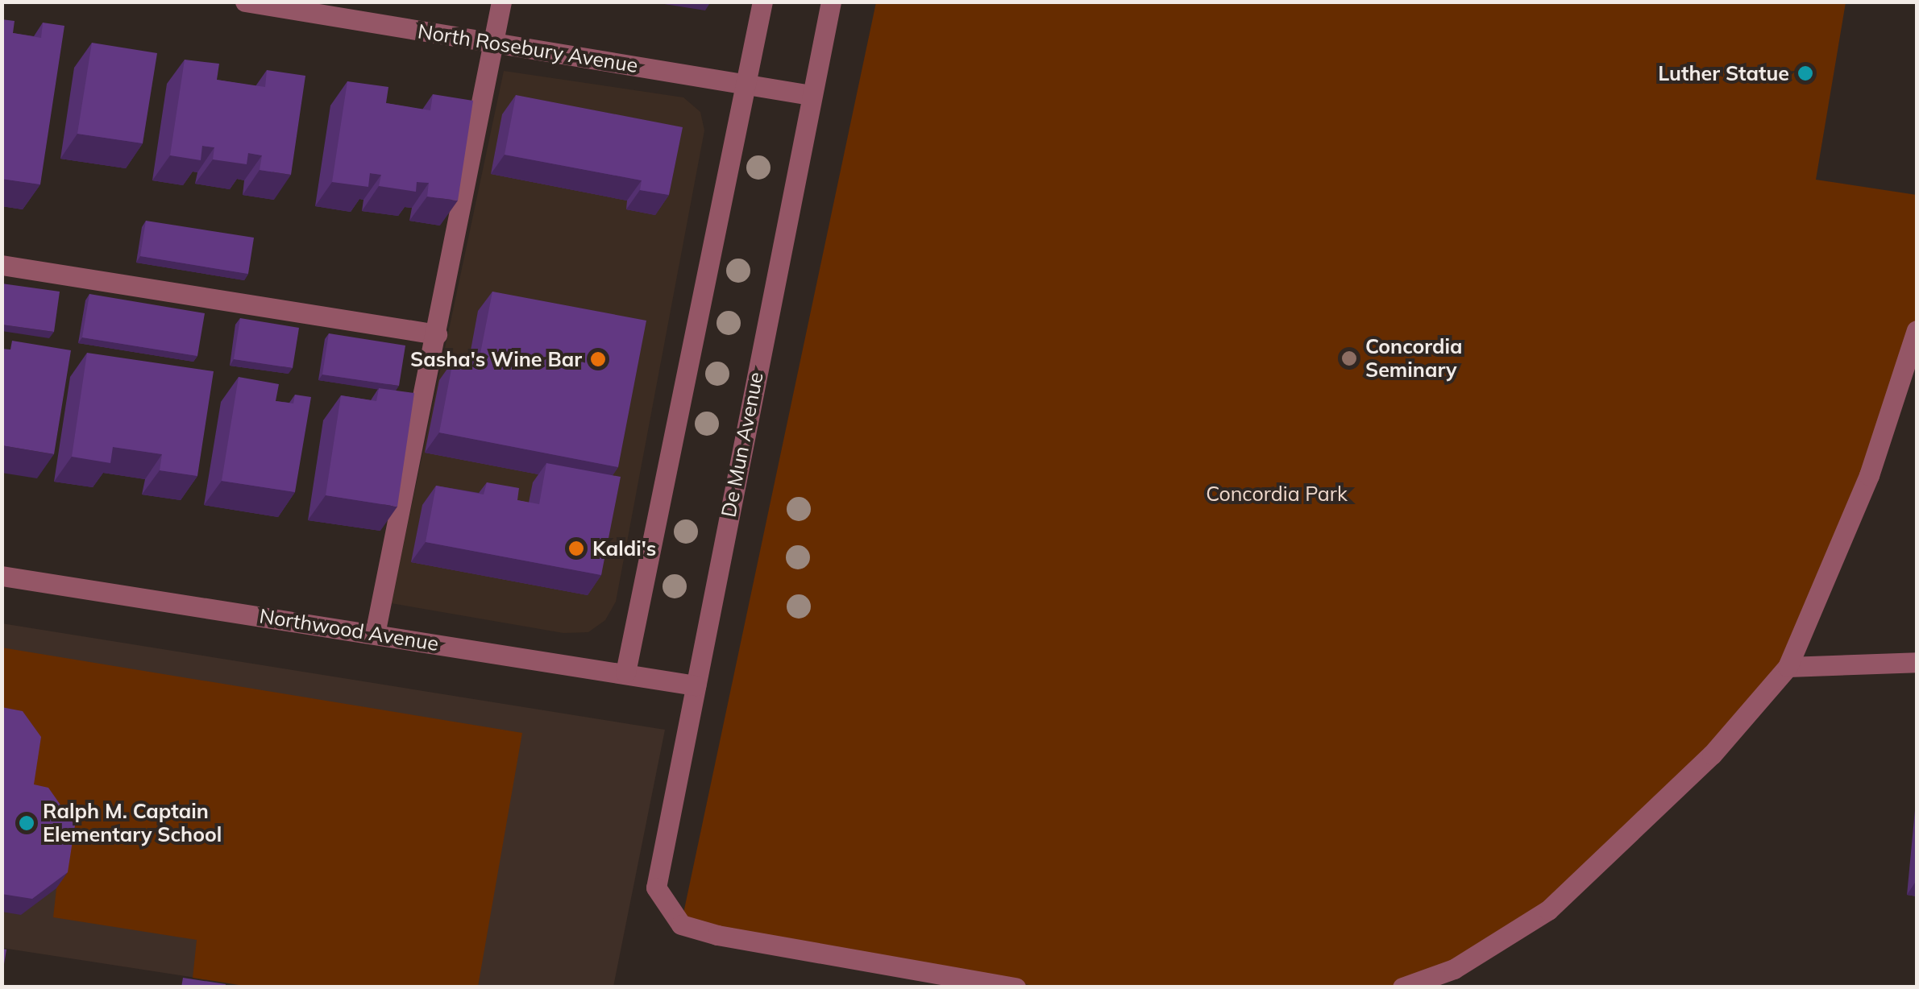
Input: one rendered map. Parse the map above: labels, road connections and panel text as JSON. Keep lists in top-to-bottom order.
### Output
{
  "streets": {
    "street": ["North Rosebury Avenue", "De Mun Avenue", "Northwood Avenue"]
  },
  "crossings": [
    ["North Rosebury Avenue", "De Mun Avenue"],
    ["De Mun Avenue", "Northwood Avenue"]
  ],
  "parks": ["Concordia Park"],
  "places": [
    "Luther Statue",
    "Concordia Seminary",
    "Sasha's Wine Bar",
    "Kaldi's",
    "Ralph M. Captain Elementary School"
  ]
}
